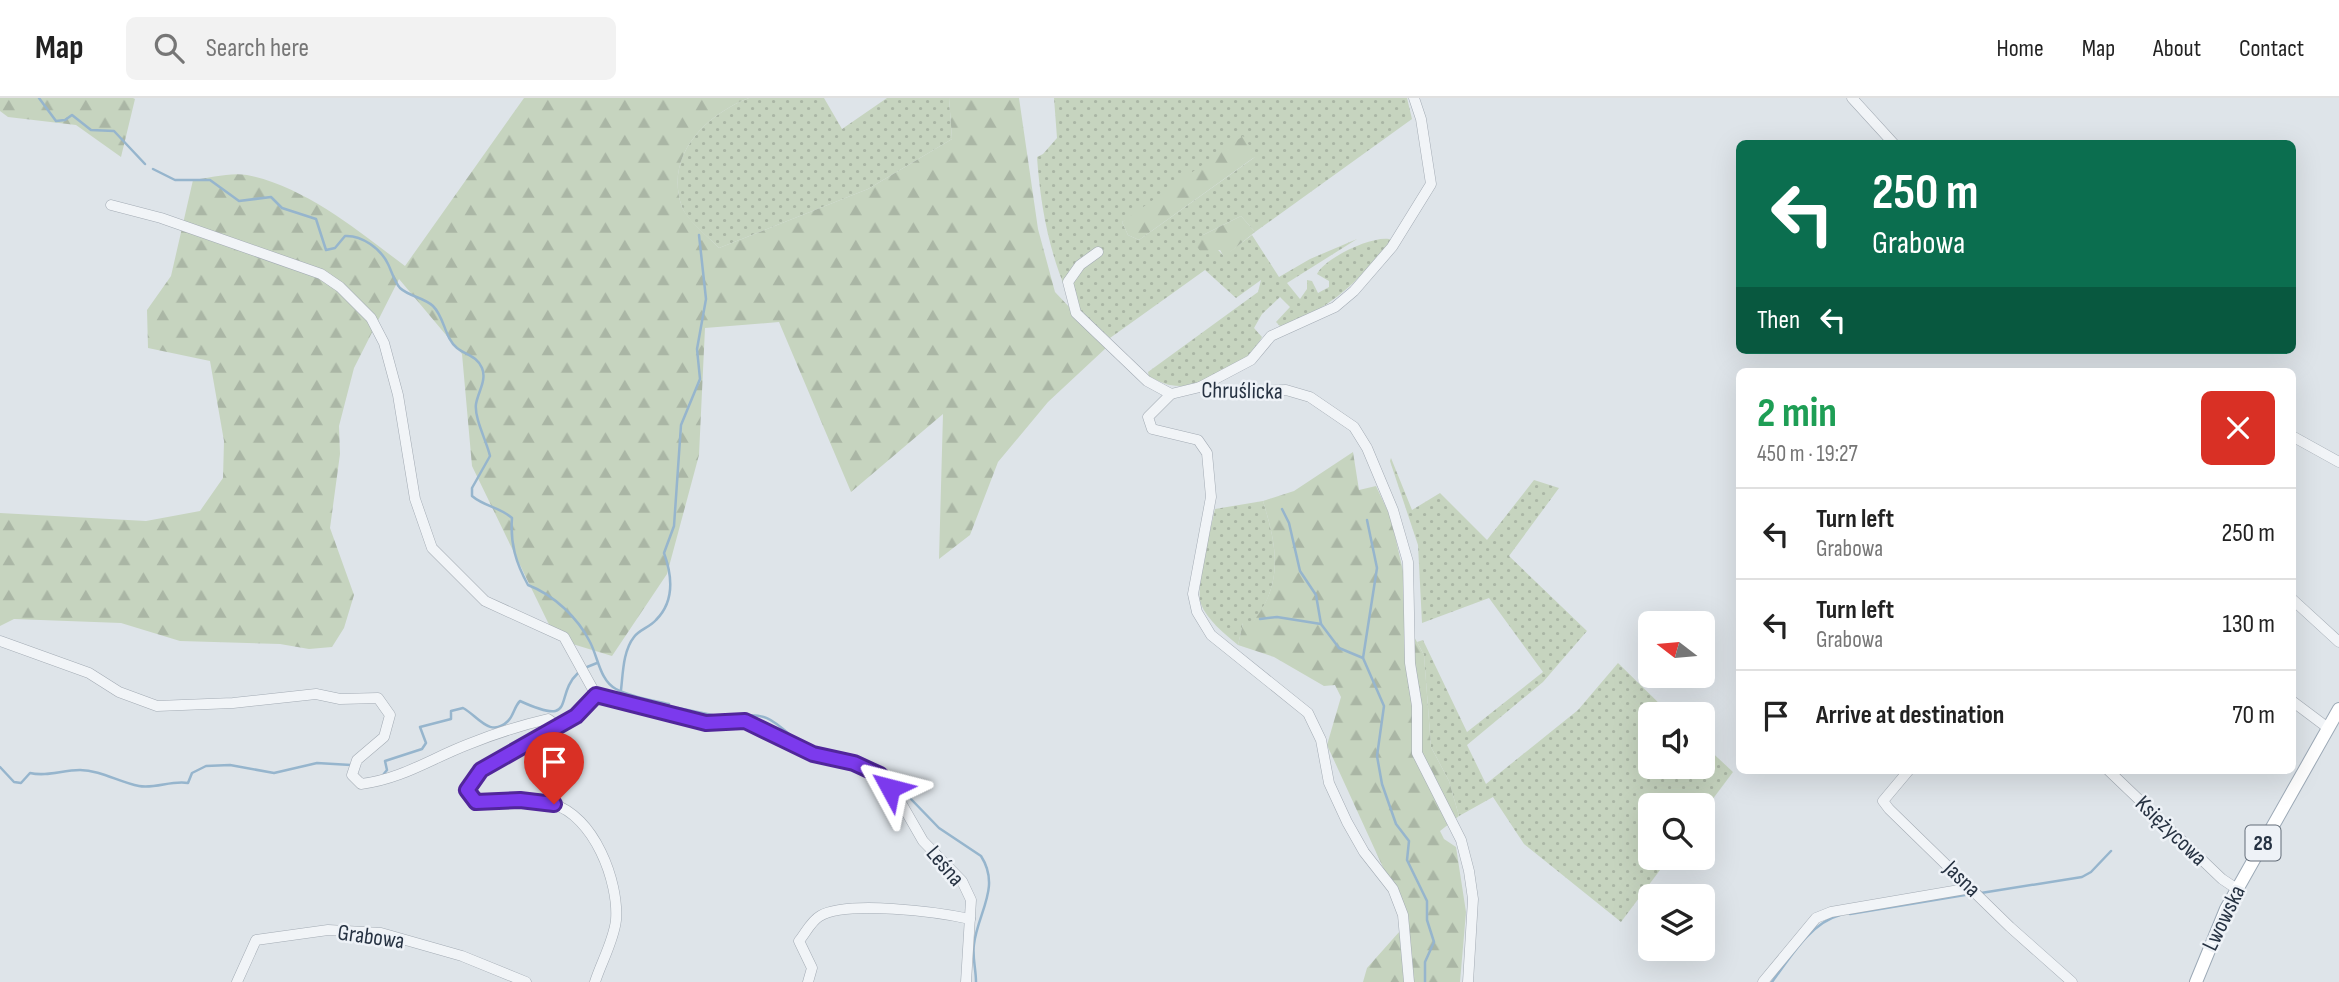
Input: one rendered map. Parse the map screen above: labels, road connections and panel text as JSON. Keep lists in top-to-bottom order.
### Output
{
  "streets": {
    "main road": ["28", "Lwowska"],
    "street": [
      "Chruślicka",
      "Księżycowa",
      "Leśna",
      "Jasna",
      "Grabowa"
    ]
  },
  "crossings": [
    ["Księżycowa", "Lwowska"]
  ],
  "north": "left",
  "page": {
    "header": "Map",
    "search": "Search here",
    "nav": [
      "Home",
      "Map",
      "About",
      "Contact"
    ],
    "turn": ["250 m", "Grabowa"],
    "then": "Then",
    "heading": ["2 min", "450 m · 19:27"],
    "list": [
      {
        "name": "Turn left",
        "note": "Grabowa",
        "value": "250 m"
      },
      {
        "name": "Turn left",
        "note": "Grabowa",
        "value": "130 m"
      },
      {
        "name": "Arrive at destination",
        "value": "70 m"
      }
    ]
  }
}
